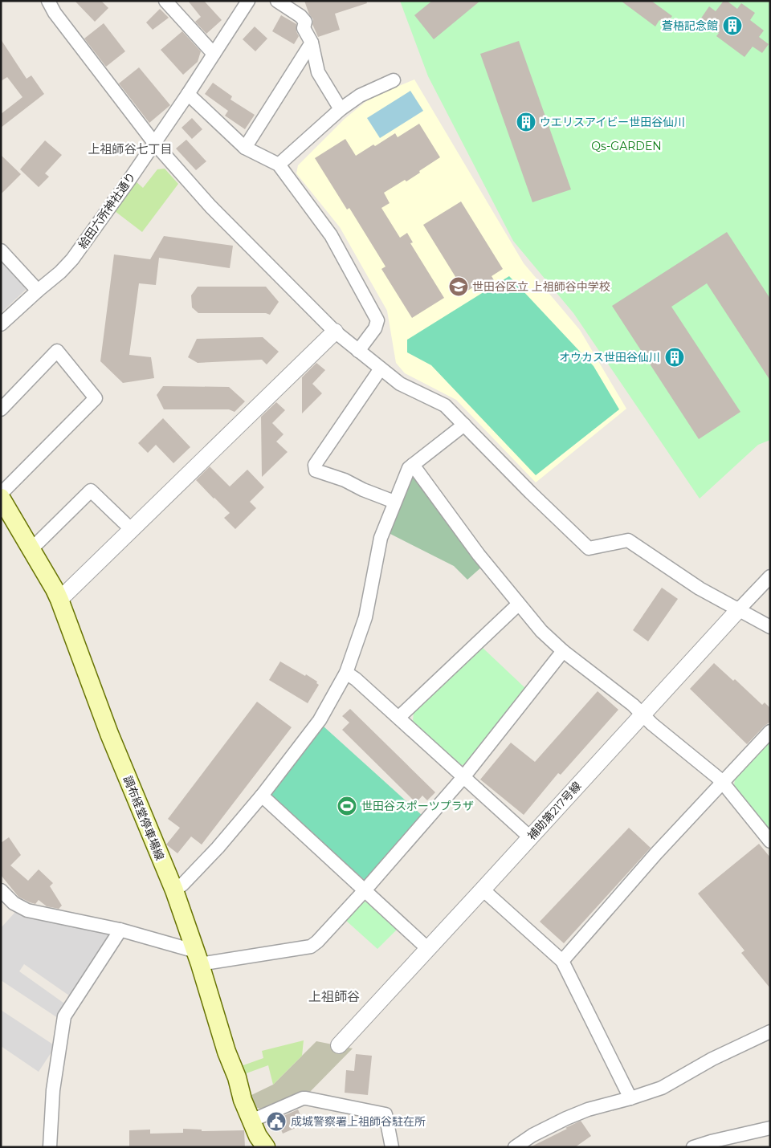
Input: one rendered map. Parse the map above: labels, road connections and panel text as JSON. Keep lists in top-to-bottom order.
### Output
{
  "streets": {
    "main road": ["調布経堂停車場線"],
    "street": ["給田六所神社通り", "補助第217号線"]
  },
  "districts": ["上祖師谷七丁目", "上祖師谷"],
  "parks": ["Qs-GARDEN"],
  "places": {
    "building": ["蒼梧記念館", "ウエリスアイビー世田谷仙川", "オウカス世田谷仙川"],
    "school or university": ["世田谷区立 上祖師谷中学校"],
    "sports": ["世田谷スポーツプラザ"],
    "public building": ["成城警察署上祖師谷駐在所"]
  }
}
